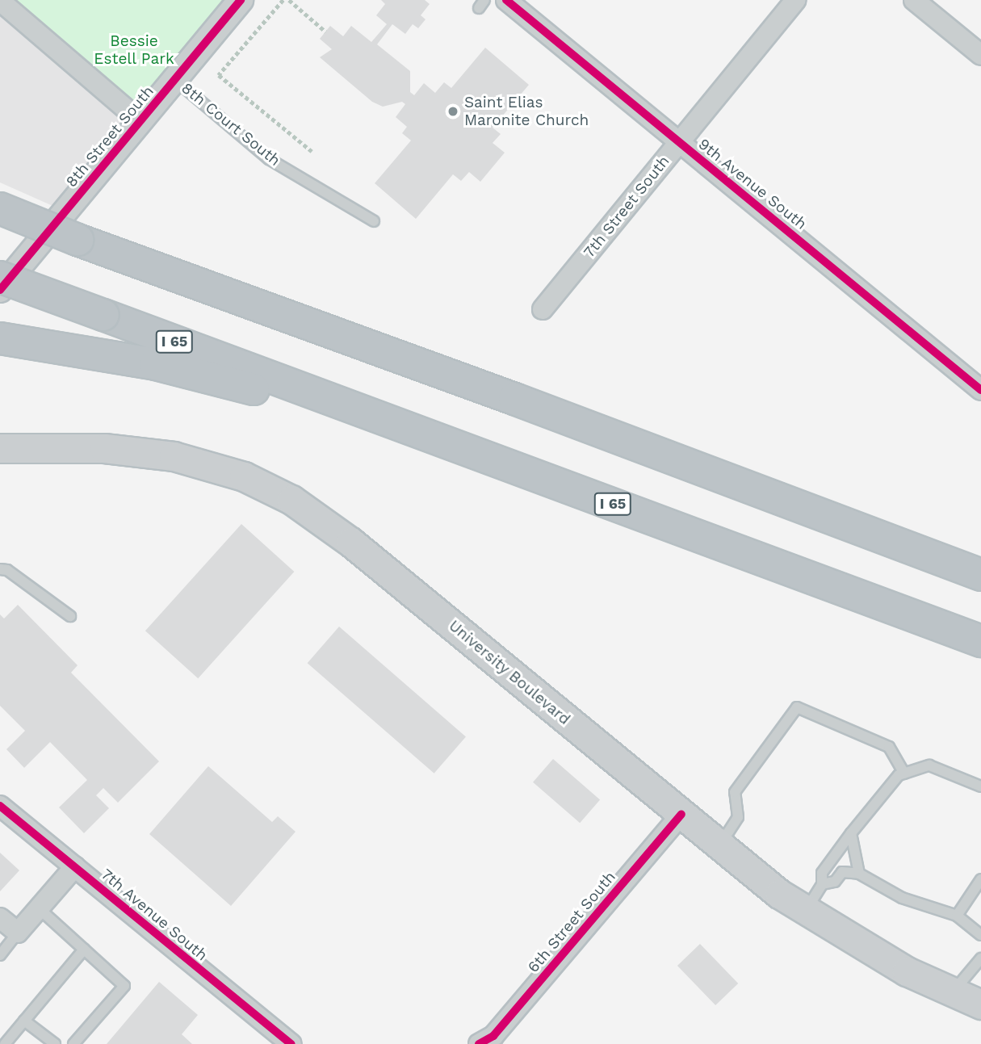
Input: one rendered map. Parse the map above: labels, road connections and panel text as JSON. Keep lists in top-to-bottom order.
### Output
{
  "streets": {
    "highway": ["I 65"],
    "main road": ["University Boulevard"],
    "street": [
      "8th Street South",
      "9th Avenue South",
      "7th Street South",
      "7th Avenue South",
      "6th Street South"
    ],
    "lane": ["8th Court South"]
  },
  "crossings": [
    ["8th Court South", "8th Street South"],
    ["9th Avenue South", "7th Street South"],
    ["University Boulevard", "6th Street South"]
  ],
  "parks": ["Bessie Estell Park"],
  "places": ["Saint Elias Maronite Church"]
}
